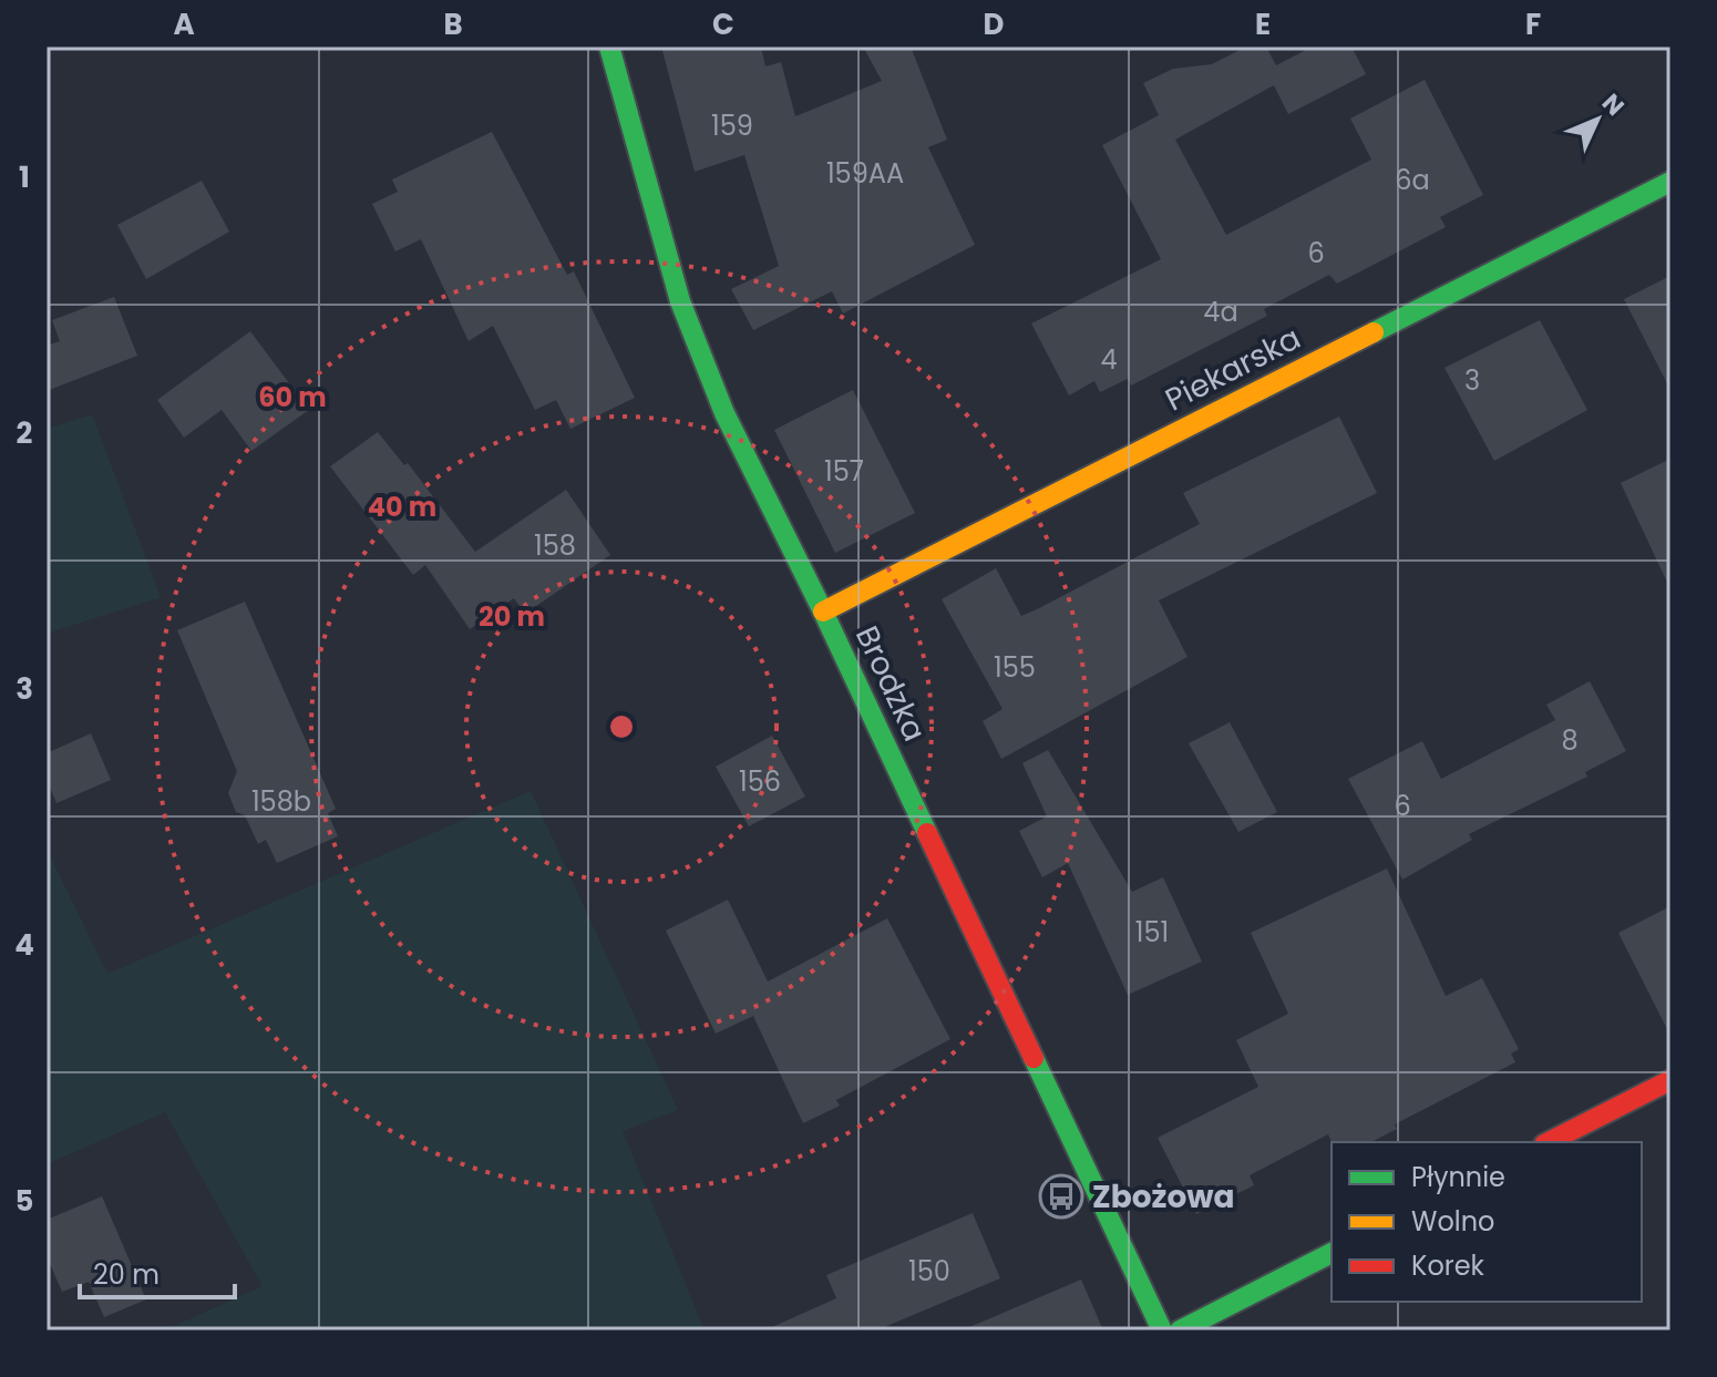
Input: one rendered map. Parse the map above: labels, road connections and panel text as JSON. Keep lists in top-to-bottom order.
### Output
{
  "streets": {
    "street": ["Piekarska", "Brodzka"]
  },
  "crossings": [
    ["Piekarska", "Brodzka"]
  ],
  "places": {
    "bus stop": ["Zbożowa"]
  },
  "house_numbers": [
    "159",
    "159AA",
    "6a",
    "6",
    "4a",
    "4",
    "3",
    "157",
    "158",
    "155",
    "8",
    "156",
    "158b",
    "6",
    "151",
    "150"
  ],
  "legend": ["Płynnie", "Wolno", "Korek"],
  "scale_bar": "20 m",
  "north": "top right",
  "grid": {
    "columns": [
      "A",
      "B",
      "C",
      "D",
      "E",
      "F"
    ],
    "rows": [
      "1",
      "2",
      "3",
      "4",
      "5"
    ]
  },
  "rings": ["60 m", "40 m", "20 m"]
}
